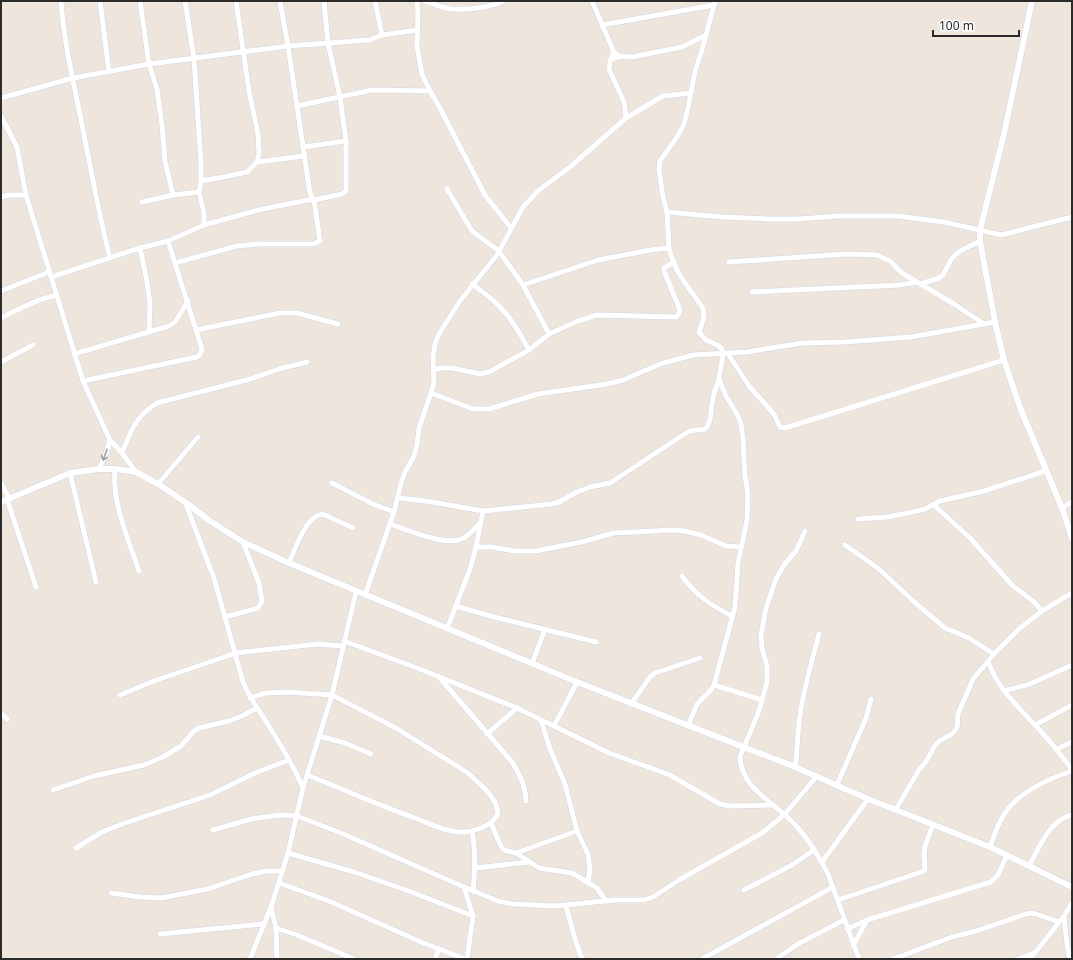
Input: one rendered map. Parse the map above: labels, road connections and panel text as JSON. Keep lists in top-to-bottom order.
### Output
{
  "scale_bar": "100 m"
}
